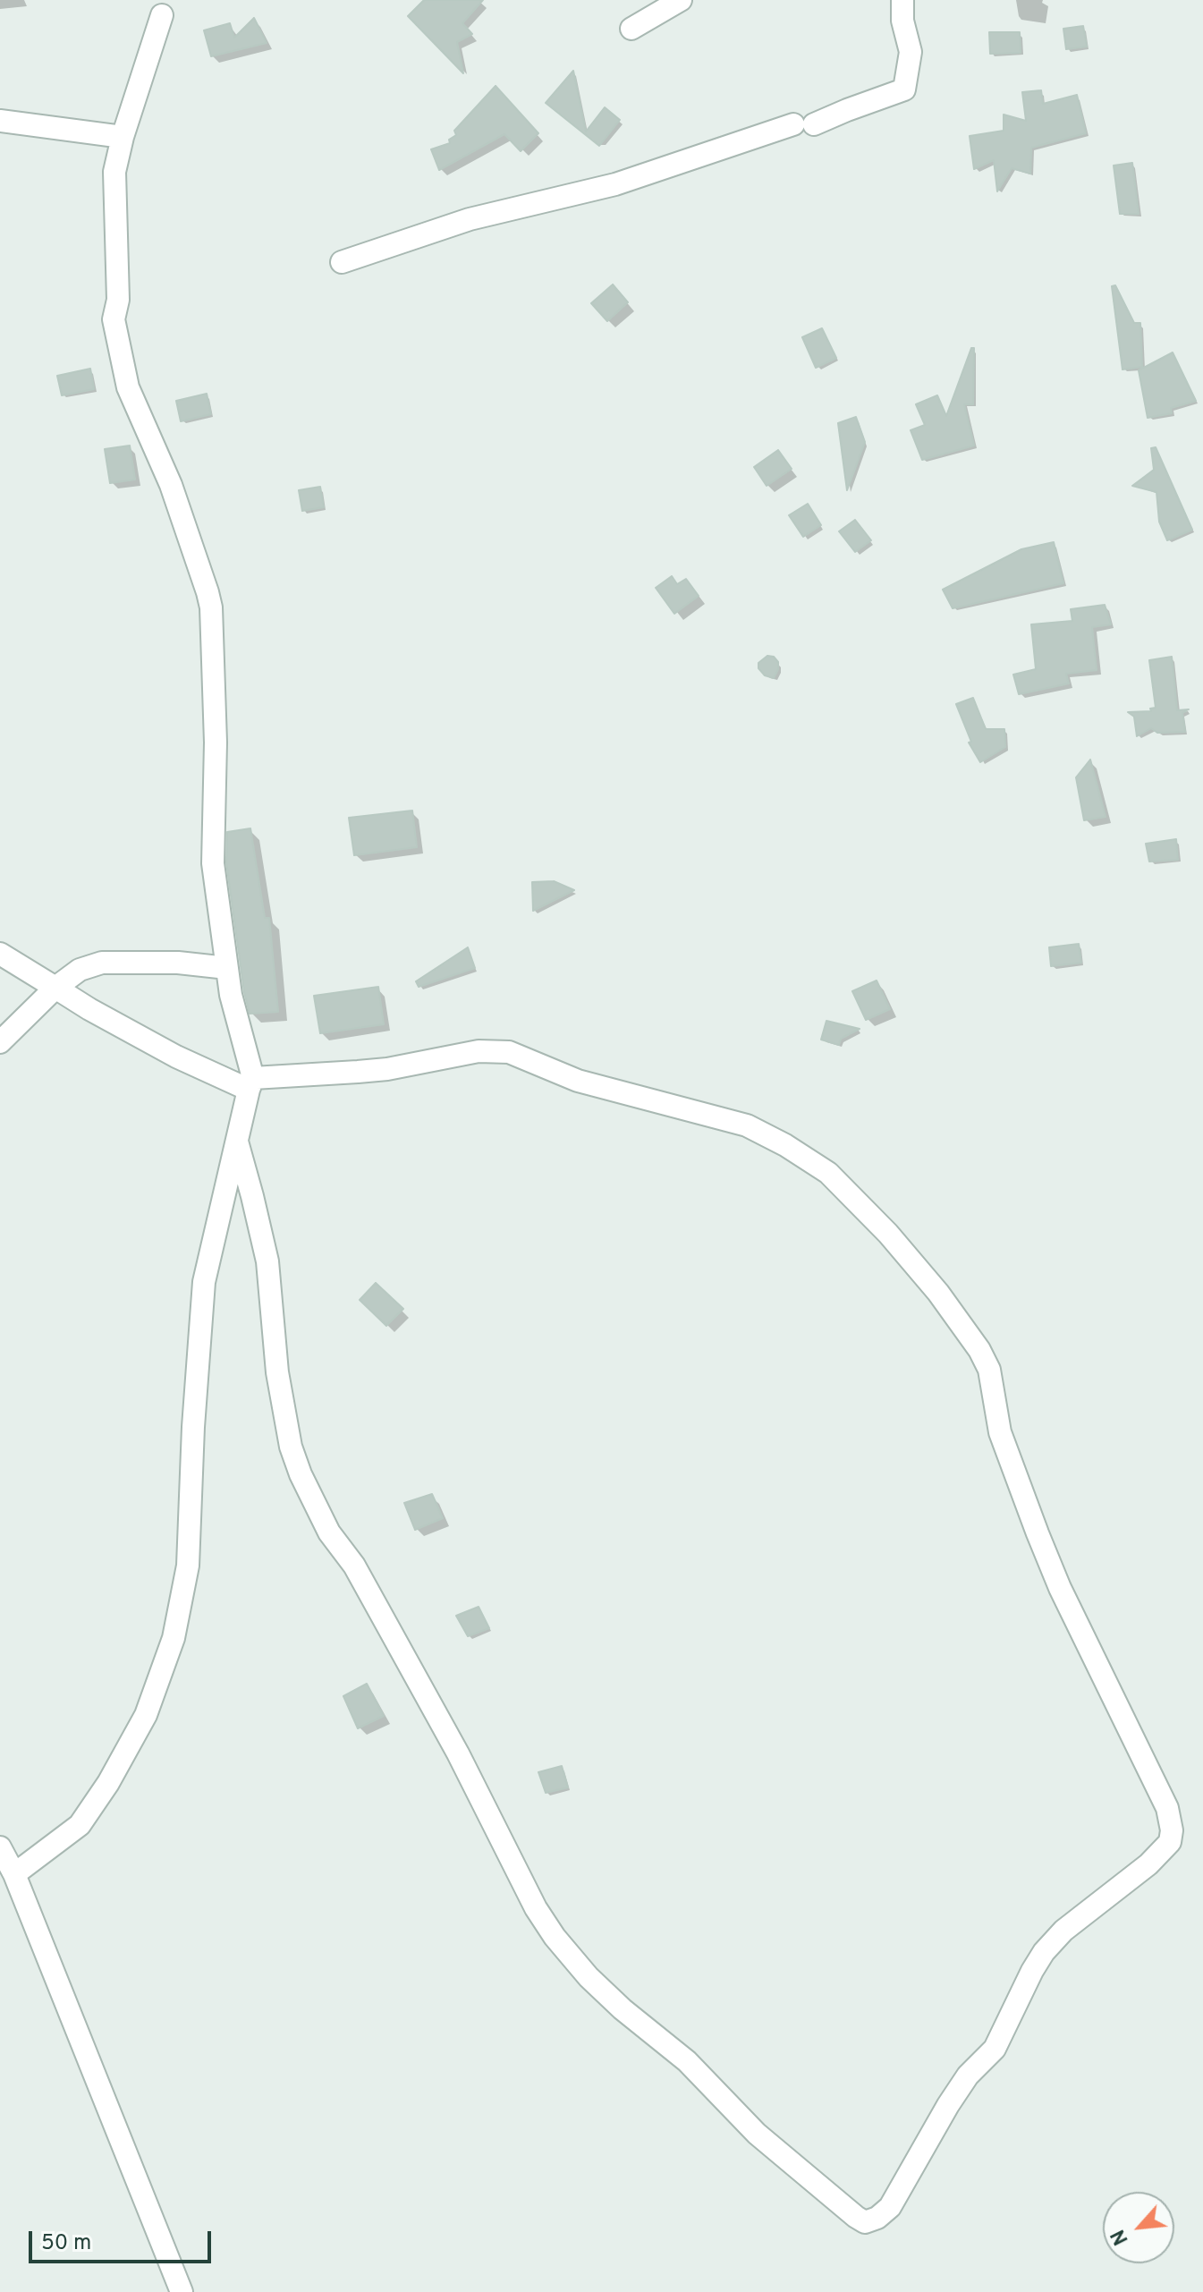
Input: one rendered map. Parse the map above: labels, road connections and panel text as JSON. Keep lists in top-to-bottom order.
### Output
{
  "scale_bar": "50 m",
  "north": "bottom left"
}
